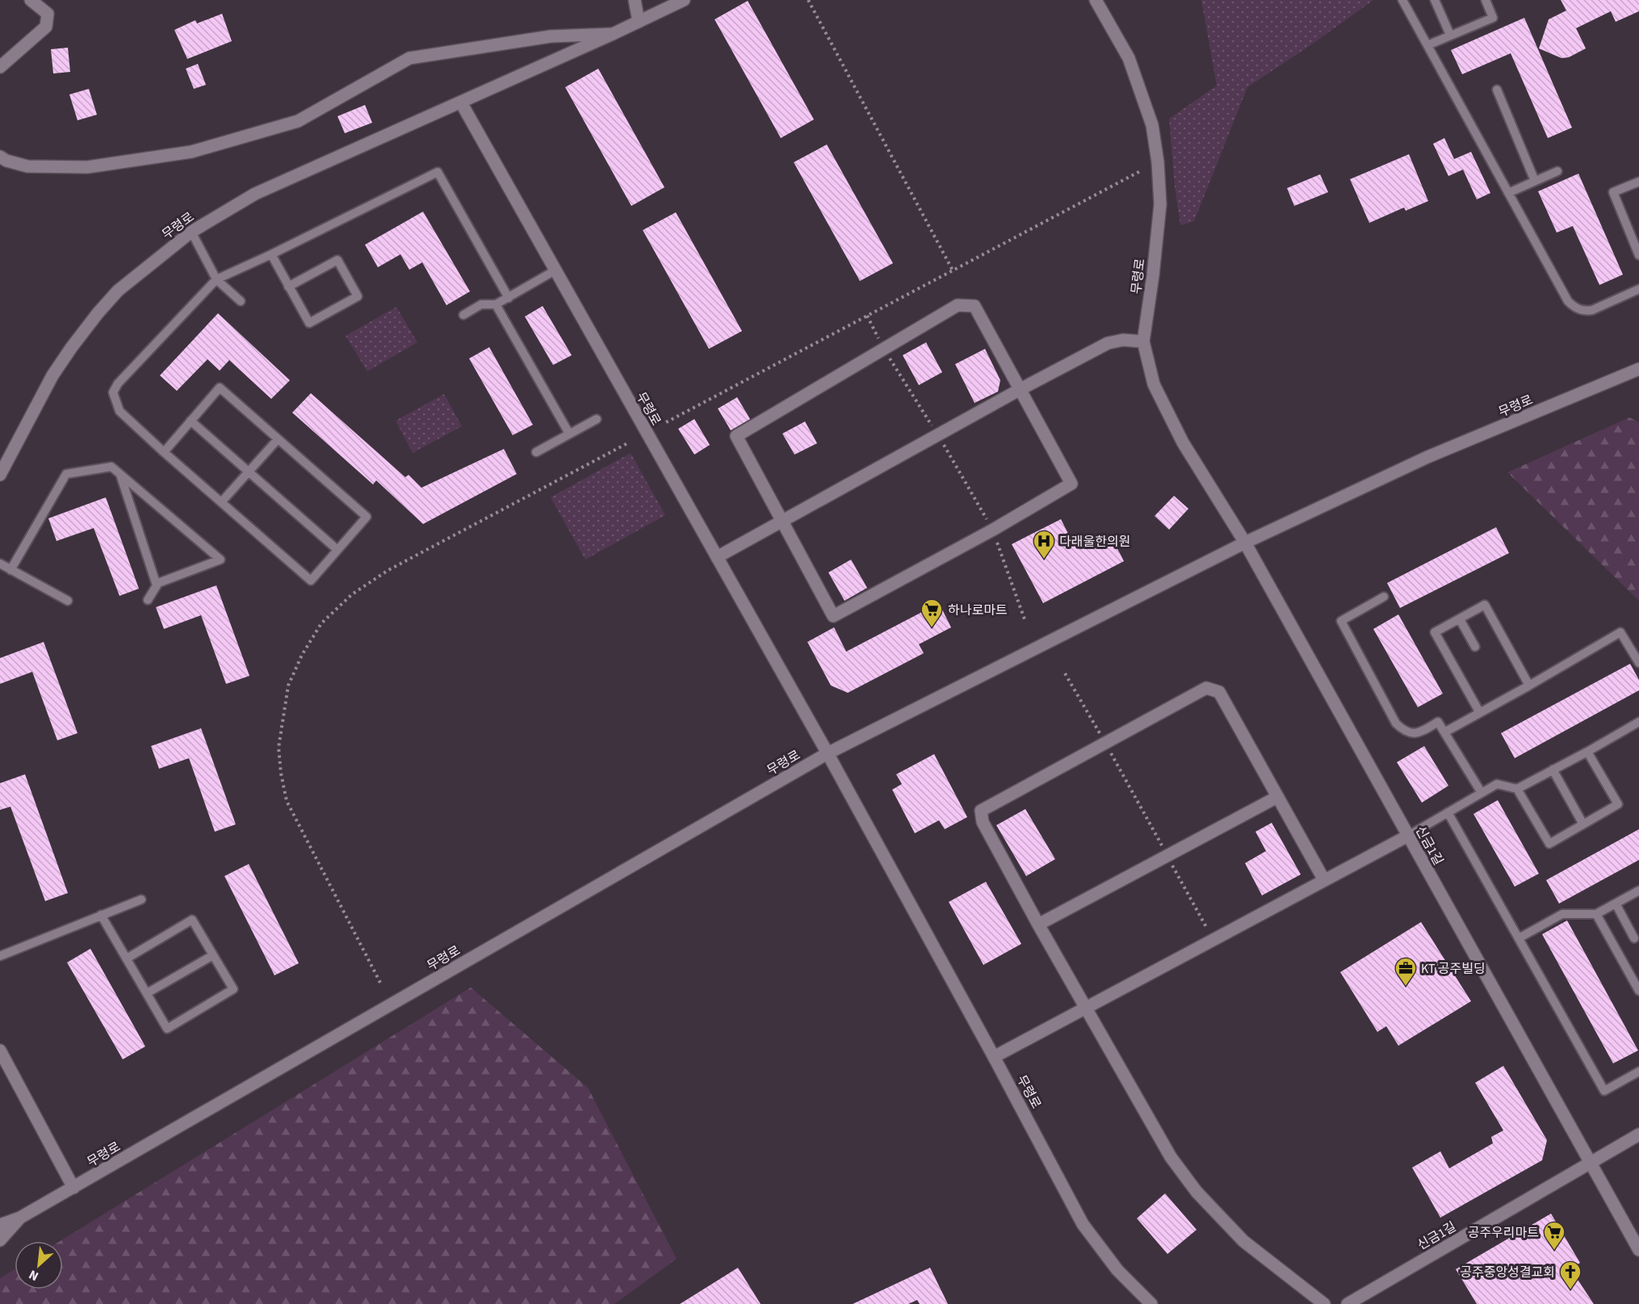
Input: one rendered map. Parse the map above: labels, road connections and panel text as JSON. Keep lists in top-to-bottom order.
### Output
{
  "streets": {
    "street": ["무령로", "신금1길"]
  },
  "crossings": [
    ["무령로", "신금1길"]
  ],
  "places": {
    "hospital": ["다래울한의원"],
    "supermarket": ["하나로마트", "공주우리마트"],
    "office": ["KT 공주빌딩"],
    "church": ["공주중앙성결교회"]
  },
  "north": "bottom left"
}
